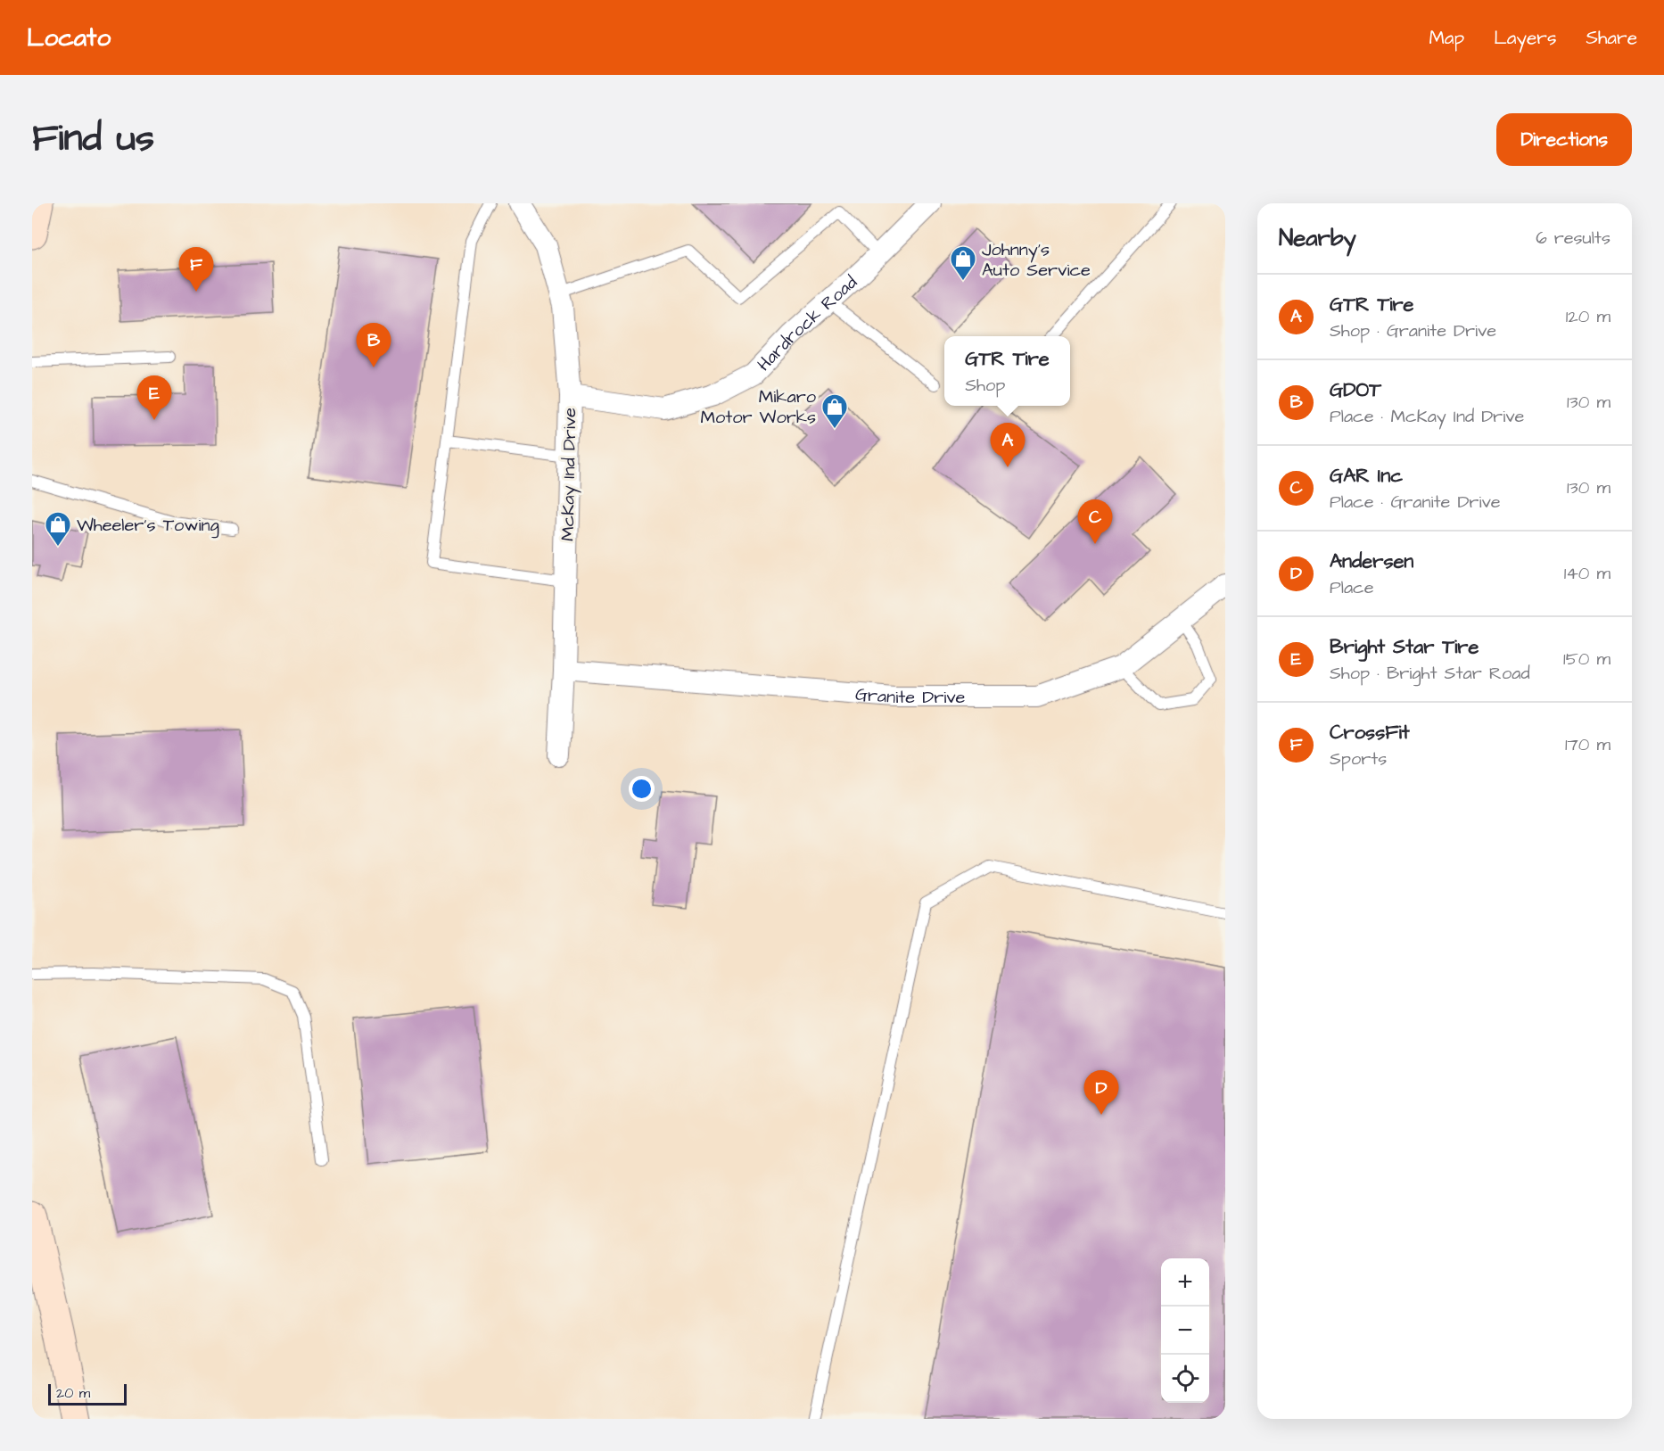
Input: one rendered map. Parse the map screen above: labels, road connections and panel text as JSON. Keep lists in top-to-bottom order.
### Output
{
  "streets": {
    "street": ["Hardrock Road", "McKay Ind Drive", "Granite Drive"]
  },
  "crossings": [
    ["Hardrock Road", "McKay Ind Drive"],
    ["McKay Ind Drive", "Granite Drive"]
  ],
  "places": {
    "shop": ["Johnny's Auto Service", "Mikaro Motor Works", "Wheeler's Towing"]
  },
  "scale_bar": "20 m",
  "page": {
    "header": "Locato",
    "nav": ["Map", "Layers", "Share"],
    "title": "Find us",
    "buttons": "Directions",
    "heading": ["Nearby", "6 results"],
    "pins": [
      "F",
      "B",
      "E",
      "A",
      "C",
      "D"
    ],
    "list": [
      {
        "mark": "A",
        "name": "GTR Tire",
        "note": "Shop · Granite Drive",
        "value": "120 m"
      },
      {
        "mark": "B",
        "name": "GDOT",
        "note": "Place · McKay Ind Drive",
        "value": "130 m"
      },
      {
        "mark": "C",
        "name": "GAR Inc",
        "note": "Place · Granite Drive",
        "value": "130 m"
      },
      {
        "mark": "D",
        "name": "Andersen",
        "note": "Place",
        "value": "140 m"
      },
      {
        "mark": "E",
        "name": "Bright Star Tire",
        "note": "Shop · Bright Star Road",
        "value": "150 m"
      },
      {
        "mark": "F",
        "name": "CrossFit",
        "note": "Sports",
        "value": "170 m"
      }
    ],
    "popup": ["GTR Tire", "Shop"],
    "map_buttons": ["+", "−"],
    "scale": "20 m"
  }
}
